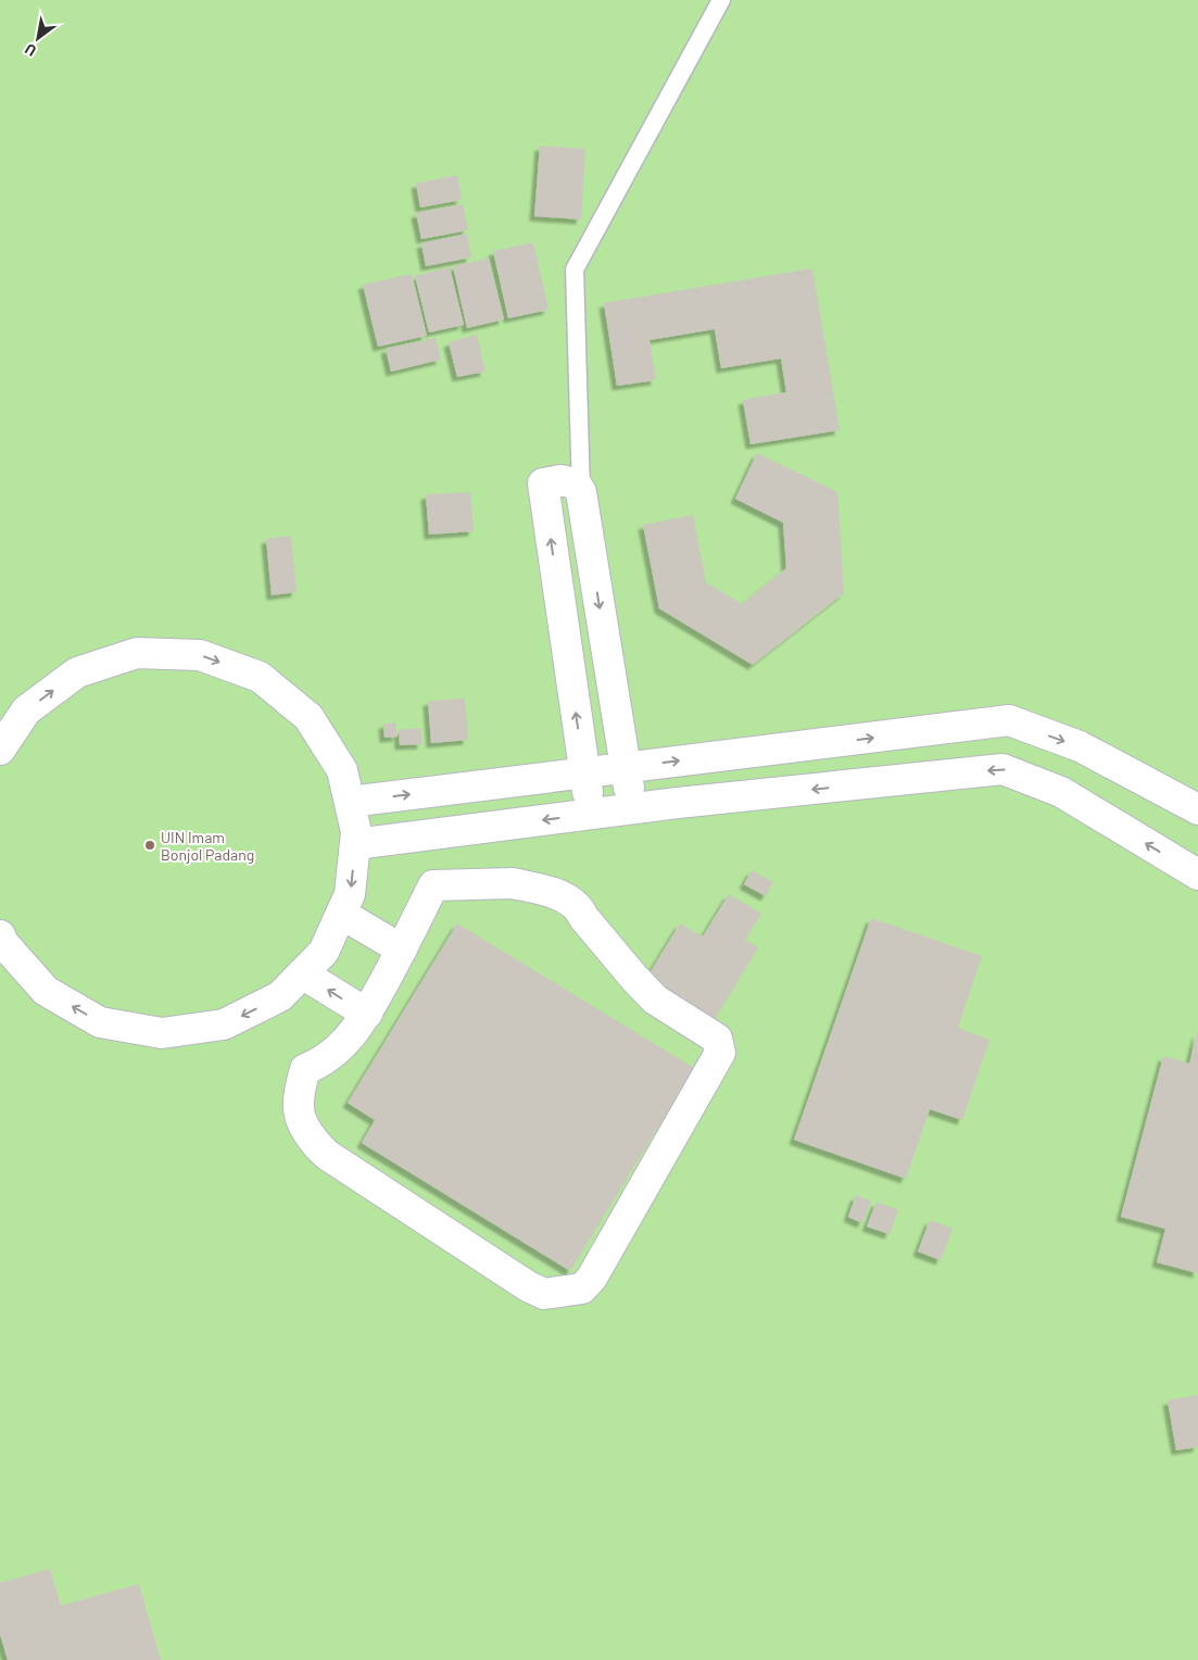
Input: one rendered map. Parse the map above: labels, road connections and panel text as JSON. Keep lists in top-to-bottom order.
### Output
{
  "places": ["UIN Imam Bonjol Padang"],
  "north": "bottom left"
}
